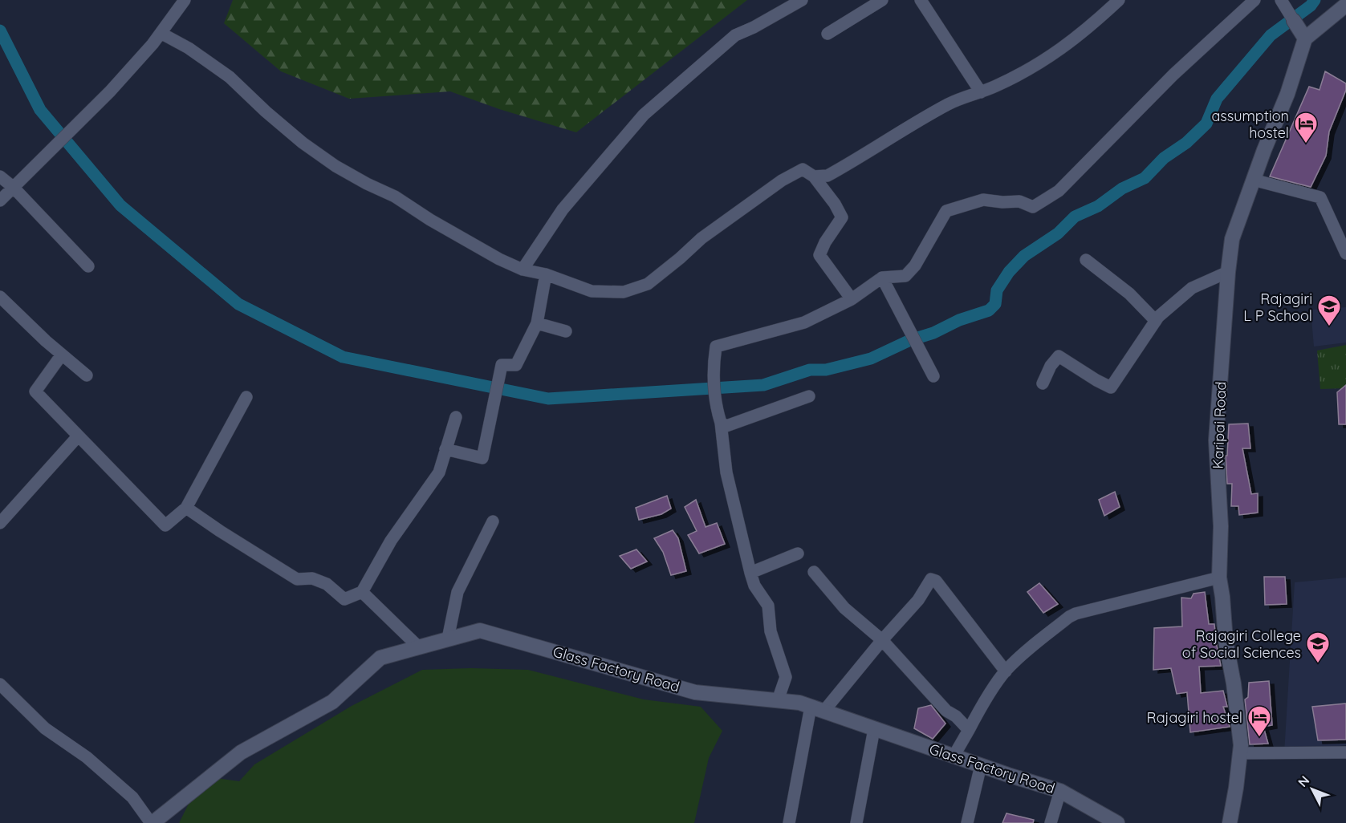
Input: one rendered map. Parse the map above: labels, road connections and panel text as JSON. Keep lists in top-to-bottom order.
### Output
{
  "streets": {
    "main road": ["Karipai Road", "Glass Factory Road"]
  },
  "places": {
    "hotel": ["assumption hostel", "Rajagiri hostel"],
    "school or university": ["Rajagiri L P School", "Rajagiri College of Social Sciences"]
  },
  "north": "top left"
}
